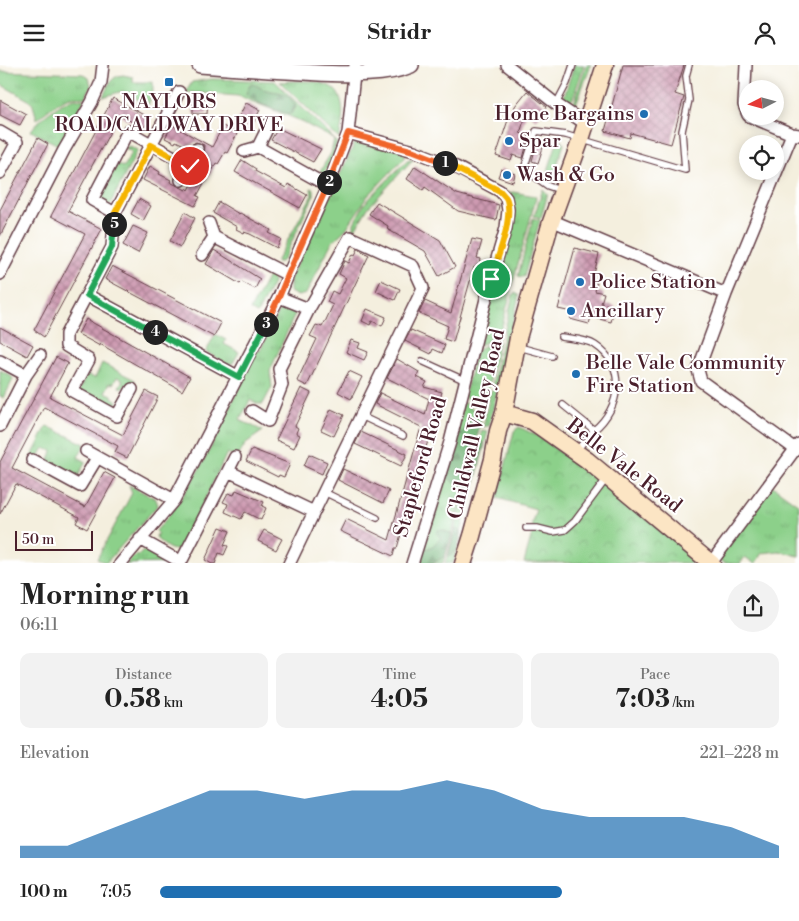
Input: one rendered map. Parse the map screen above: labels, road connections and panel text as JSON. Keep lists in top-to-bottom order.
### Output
{
  "streets": {
    "main road": ["Childwall Valley Road", "Belle Vale Road"],
    "street": ["Stapleford Road"]
  },
  "crossings": [
    ["Childwall Valley Road", "Belle Vale Road"]
  ],
  "places": {
    "transit": ["NAYLORS ROAD/CALDWAY DRIVE"],
    "other": [
      "Home Bargains",
      "Spar",
      "Wash & Go",
      "Police Station",
      "Ancillary",
      "Belle Vale Community Fire Station"
    ]
  },
  "scale_bar": "50 m",
  "north": "left",
  "page": {
    "header": "Stridr",
    "pins": [
      "1",
      "2",
      "5",
      "3",
      "4"
    ],
    "scale": "50 m",
    "heading": ["Morning run", "06:11"],
    "stats": [
      ["Distance", "0.58 km"],
      ["Time", "4:05"],
      ["Pace", "7:03 /km"]
    ],
    "chart": ["Elevation", "221–228 m"],
    "list": [
      {
        "name": "100 m",
        "note": "7:05"
      }
    ]
  }
}
